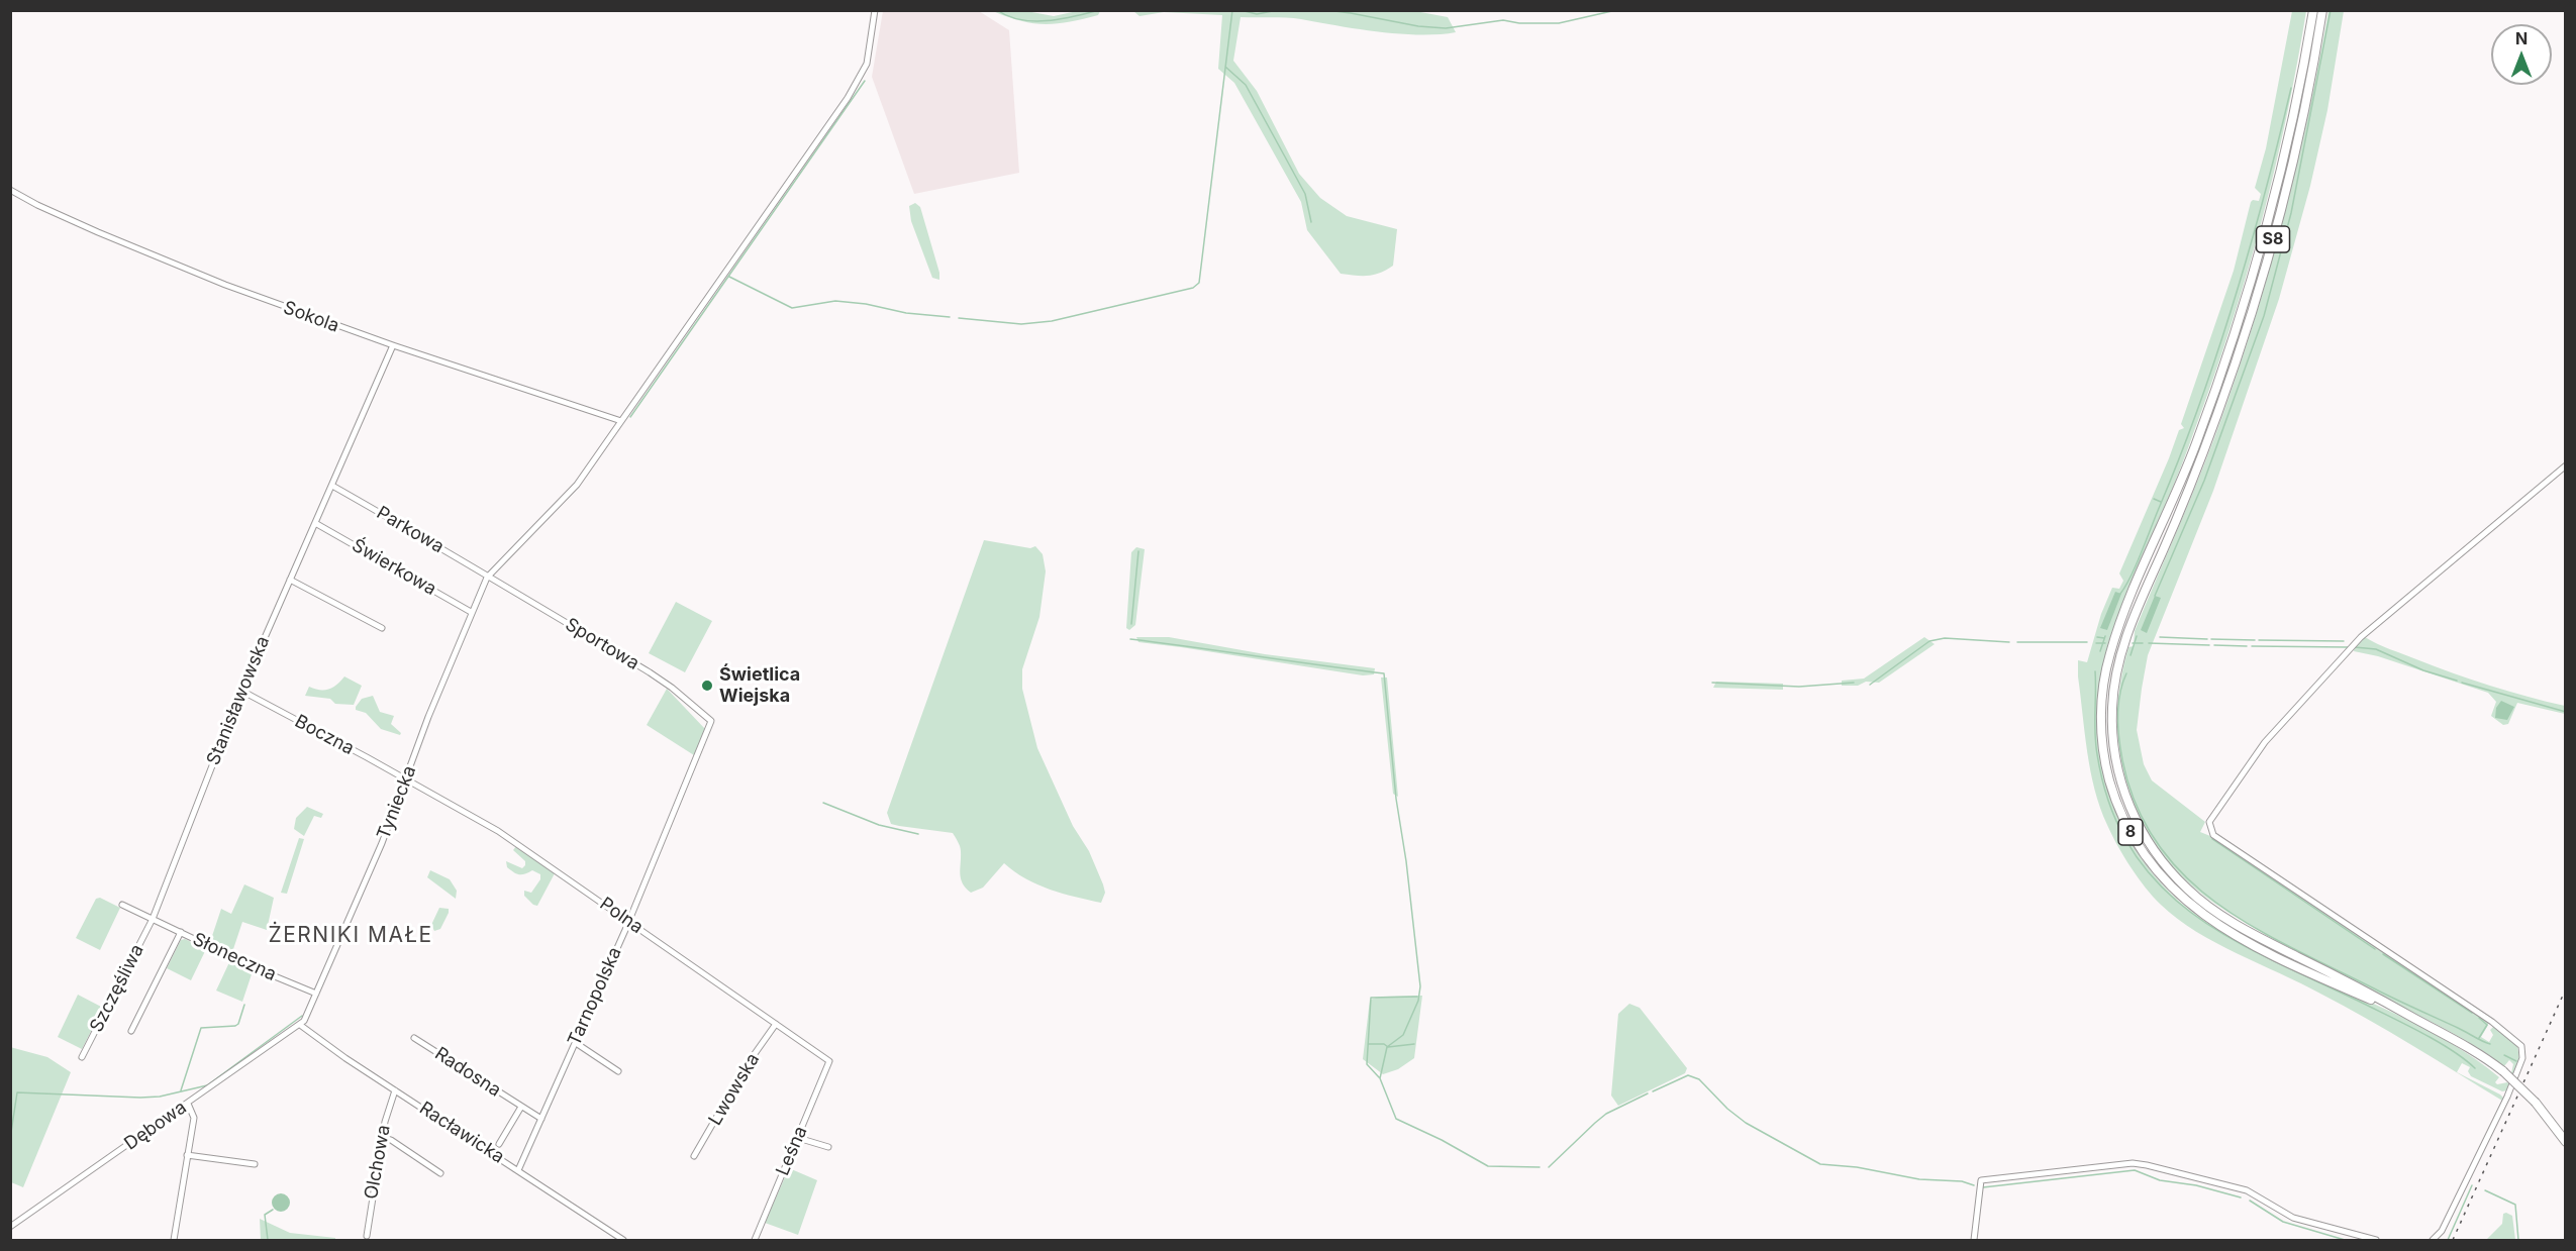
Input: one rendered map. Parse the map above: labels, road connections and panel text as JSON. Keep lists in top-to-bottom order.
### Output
{
  "streets": {
    "highway": ["S8", "8"],
    "street": [
      "Sokola",
      "Parkowa",
      "Świerkowa",
      "Sportowa",
      "Stanisławowska",
      "Boczna",
      "Tyniecka",
      "Polna",
      "Słoneczna",
      "Szczęśliwa",
      "Tarnopolska",
      "Radosna",
      "Lwowska",
      "Dębowa",
      "Racławicka",
      "Leśna",
      "Olchowa"
    ]
  },
  "crossings": [
    ["S8", "8"],
    ["Sokola", "Stanisławowska"],
    ["Sokola", "Tyniecka"],
    ["Parkowa", "Sportowa"],
    ["Parkowa", "Stanisławowska"],
    ["Parkowa", "Tyniecka"],
    ["Świerkowa", "Stanisławowska"],
    ["Świerkowa", "Tyniecka"],
    ["Sportowa", "Tyniecka"],
    ["Sportowa", "Tarnopolska"],
    ["Stanisławowska", "Boczna"],
    ["Stanisławowska", "Słoneczna"],
    ["Stanisławowska", "Szczęśliwa"],
    ["Boczna", "Tyniecka"],
    ["Boczna", "Polna"],
    ["Tyniecka", "Polna"],
    ["Tyniecka", "Słoneczna"],
    ["Tyniecka", "Dębowa"],
    ["Tyniecka", "Racławicka"],
    ["Polna", "Tarnopolska"],
    ["Polna", "Lwowska"],
    ["Polna", "Leśna"],
    ["Słoneczna", "Szczęśliwa"],
    ["Tarnopolska", "Radosna"],
    ["Tarnopolska", "Racławicka"],
    ["Dębowa", "Racławicka"],
    ["Racławicka", "Olchowa"]
  ],
  "districts": ["ŻERNIKI MAŁE"],
  "places": ["Świetlica Wiejska"],
  "north": "top"
}
